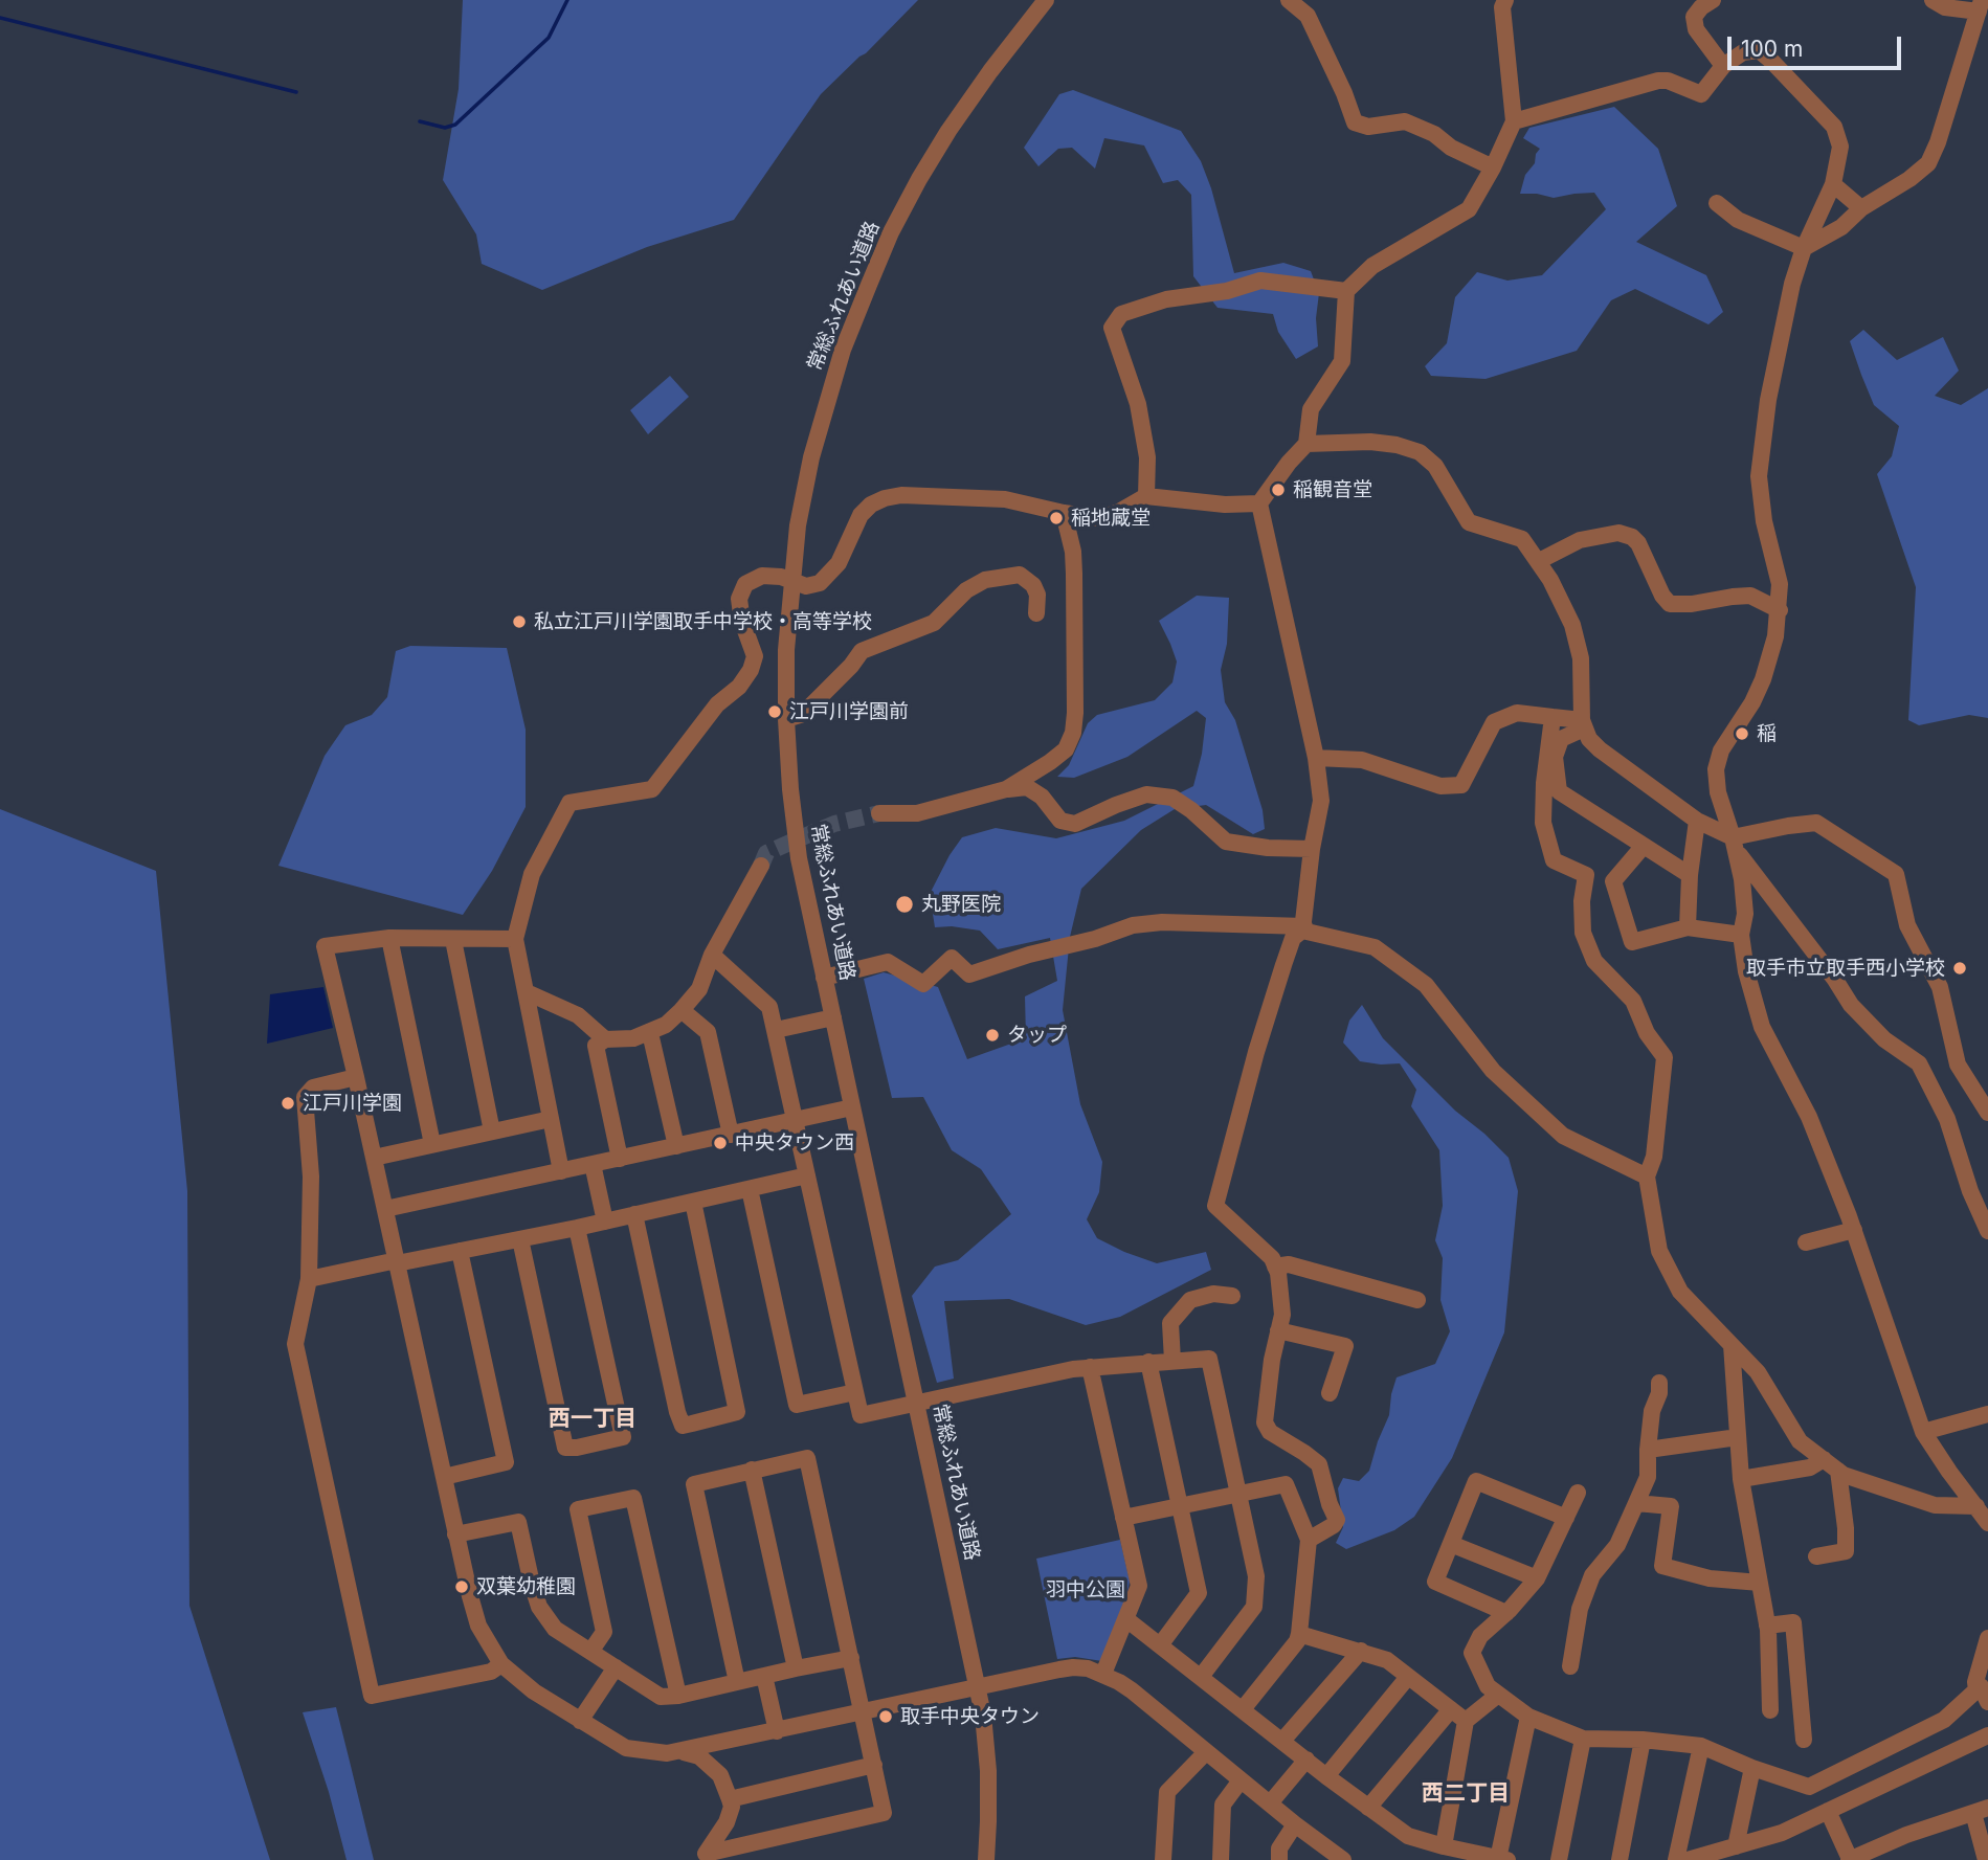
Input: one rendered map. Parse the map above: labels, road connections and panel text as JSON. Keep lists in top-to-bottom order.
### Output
{
  "streets": {
    "street": ["常総ふれあい道路"]
  },
  "districts": ["西一丁目", "西二丁目"],
  "parks": ["羽中公園"],
  "places": [
    "稲観音堂",
    "稲地蔵堂",
    "私立江戸川学園取手中学校・高等学校",
    "江戸川学園前",
    "稲",
    "丸野医院",
    "取手市立取手西小学校",
    "タップ",
    "江戸川学園",
    "中央タウン西",
    "双葉幼稚園",
    "取手中央タウン"
  ],
  "scale_bar": "100 m"
}
